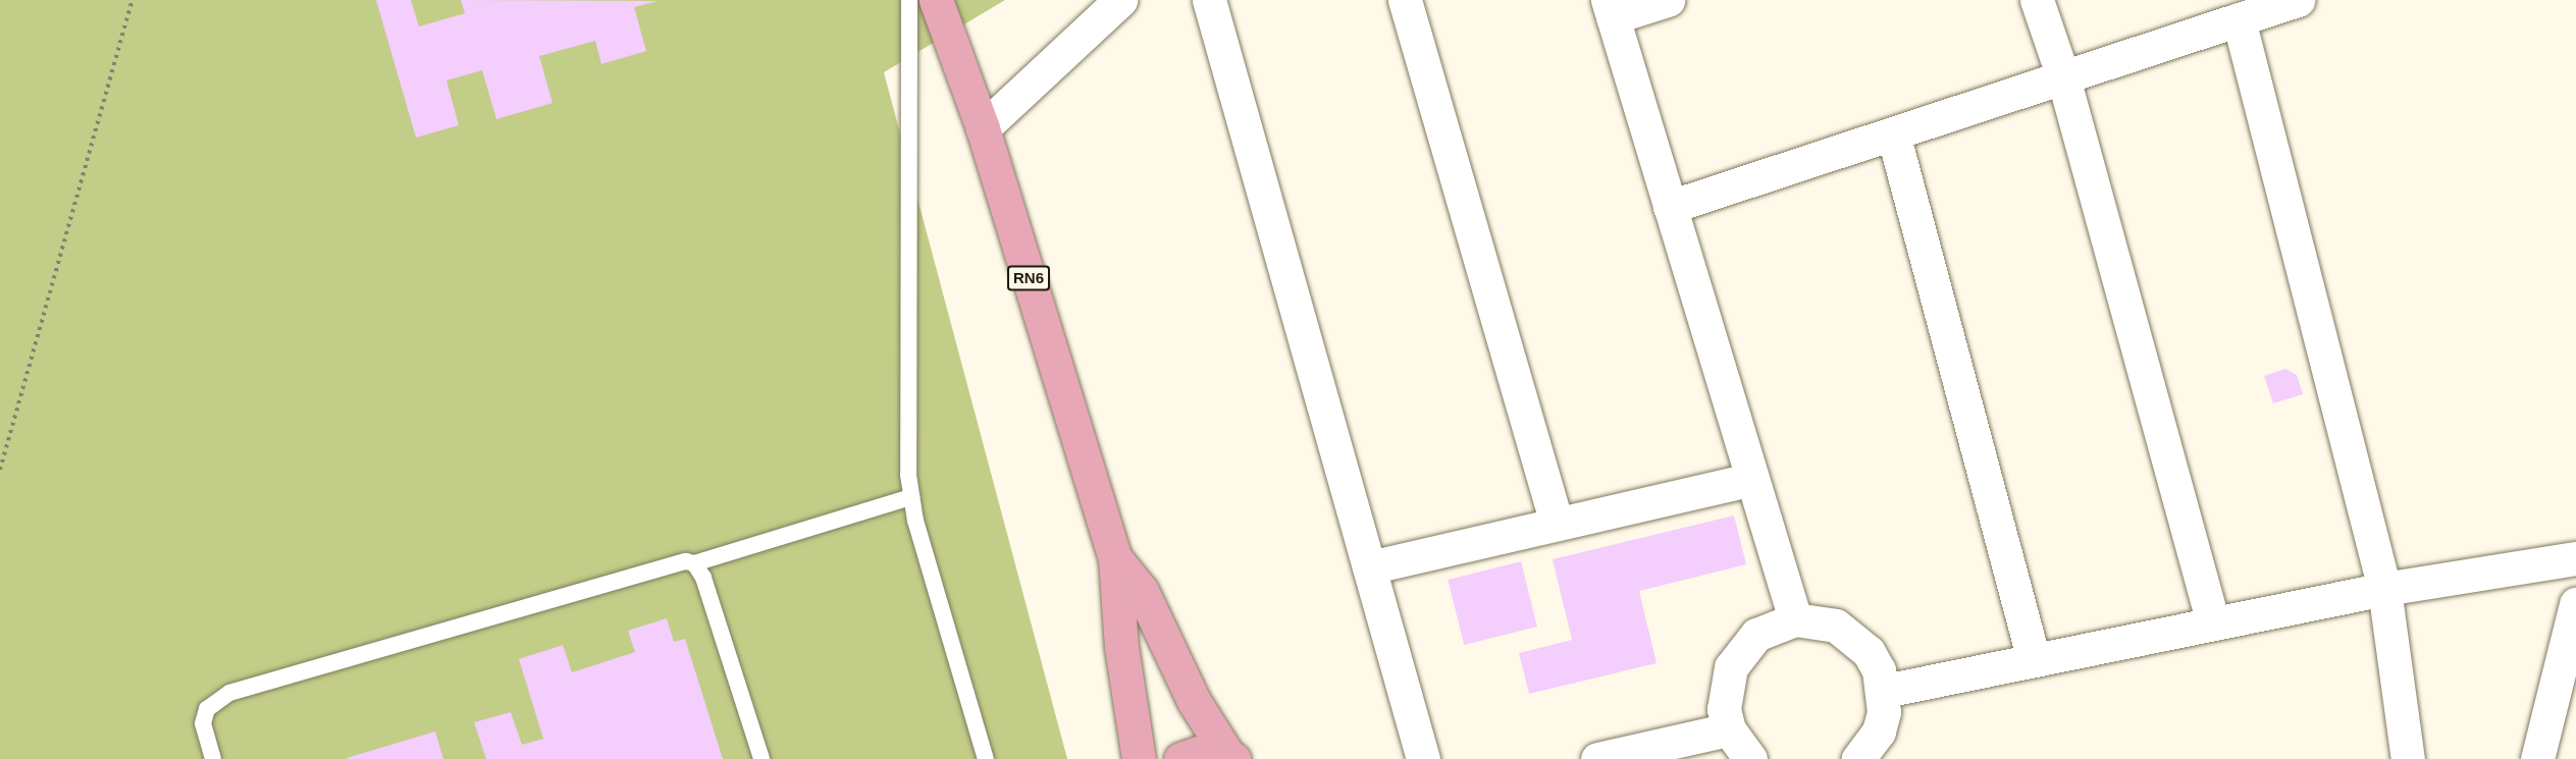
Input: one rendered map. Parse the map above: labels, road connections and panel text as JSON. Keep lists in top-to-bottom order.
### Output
{
  "streets": {
    "main road": ["RN6"]
  }
}
